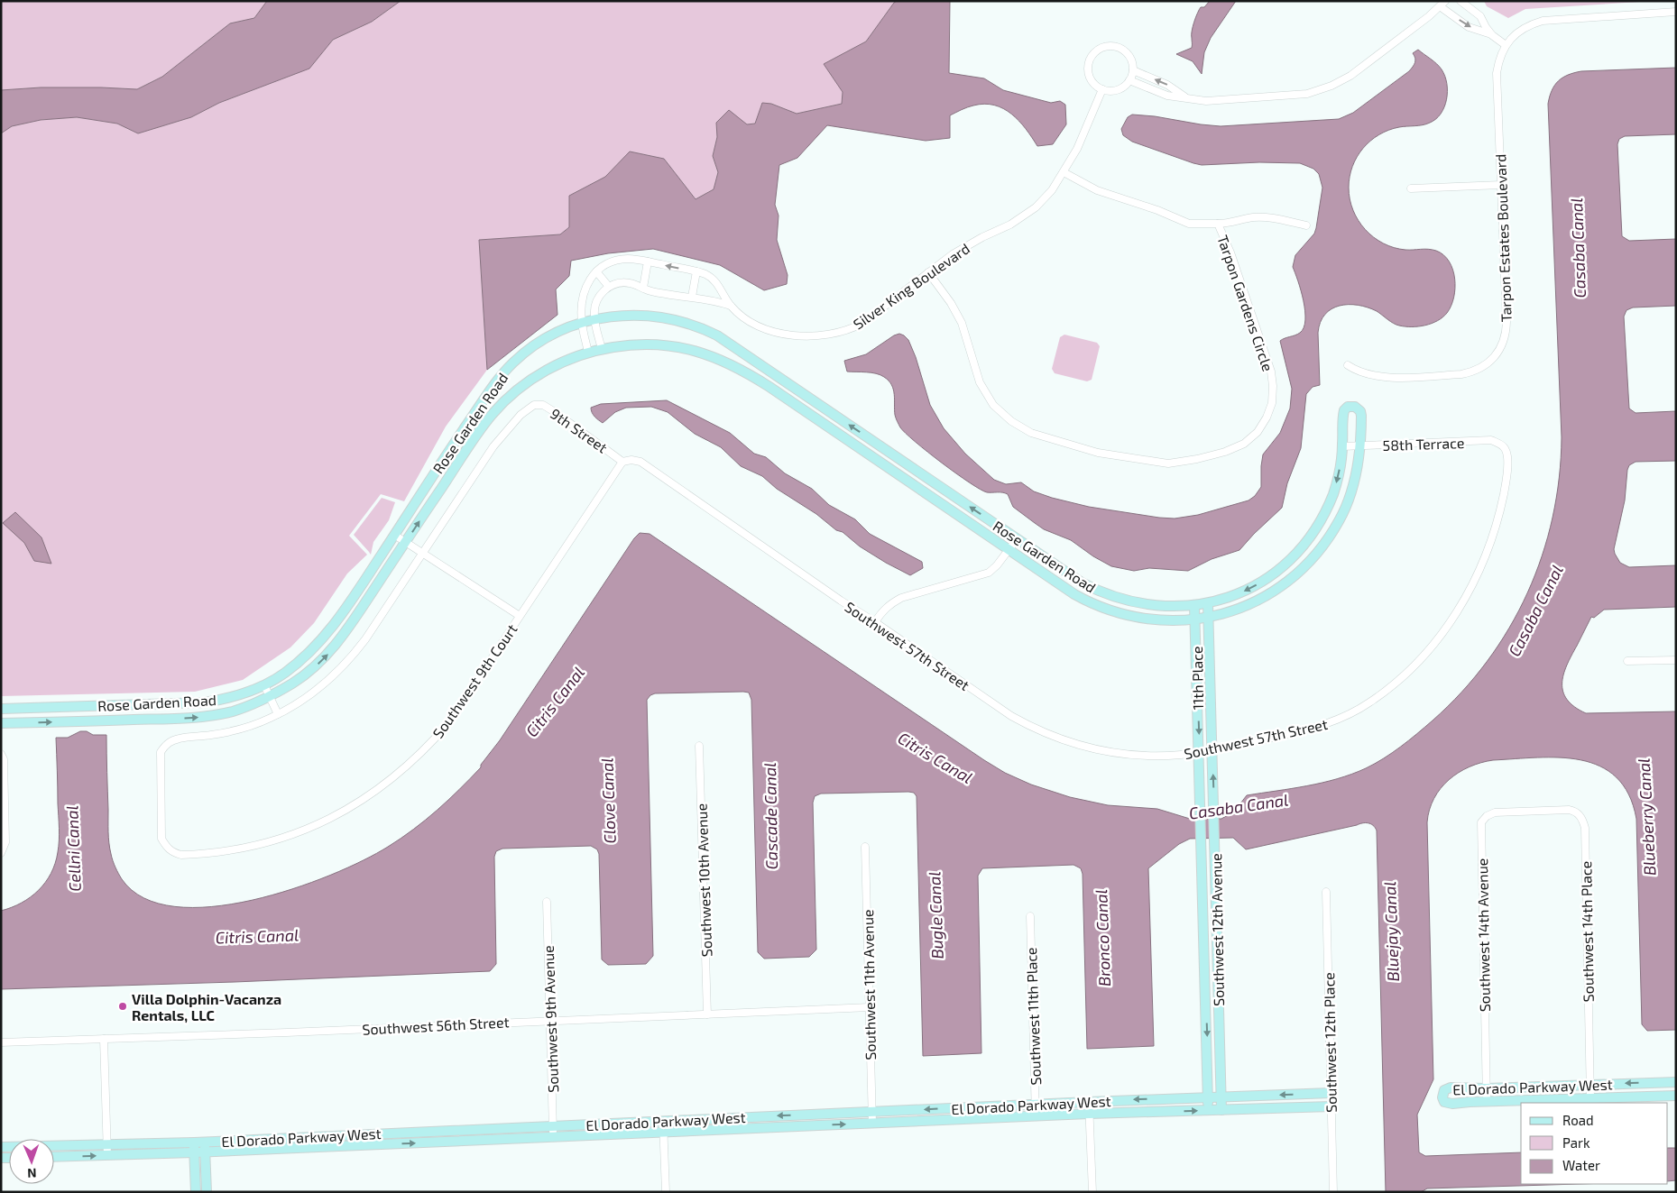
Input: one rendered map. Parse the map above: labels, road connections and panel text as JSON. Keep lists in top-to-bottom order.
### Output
{
  "streets": {
    "street": [
      "Tarpon Estates Boulevard",
      "Silver King Boulevard",
      "Tarpon Gardens Circle",
      "Rose Garden Road",
      "9th Street",
      "58th Terrace",
      "Southwest 57th Street",
      "11th Place",
      "Southwest 9th Court",
      "Southwest 10th Avenue",
      "Southwest 12th Avenue",
      "Southwest 14th Place",
      "Southwest 14th Avenue",
      "Southwest 11th Avenue",
      "Southwest 11th Place",
      "Southwest 9th Avenue",
      "Southwest 56th Street",
      "Southwest 12th Place",
      "El Dorado Parkway West"
    ]
  },
  "crossings": [
    ["Silver King Boulevard", "Tarpon Gardens Circle"],
    ["Rose Garden Road", "58th Terrace"],
    ["Rose Garden Road", "11th Place"],
    ["9th Street", "Southwest 57th Street"],
    ["9th Street", "Southwest 9th Court"],
    ["58th Terrace", "Southwest 57th Street"],
    ["Southwest 57th Street", "11th Place"],
    ["Southwest 57th Street", "Southwest 9th Court"],
    ["Southwest 57th Street", "Southwest 12th Avenue"],
    ["11th Place", "Southwest 12th Avenue"],
    ["Southwest 10th Avenue", "Southwest 56th Street"],
    ["Southwest 12th Avenue", "El Dorado Parkway West"],
    ["Southwest 14th Place", "Southwest 14th Avenue"],
    ["Southwest 14th Place", "El Dorado Parkway West"],
    ["Southwest 14th Avenue", "El Dorado Parkway West"],
    ["Southwest 11th Avenue", "Southwest 56th Street"],
    ["Southwest 11th Avenue", "El Dorado Parkway West"],
    ["Southwest 11th Place", "El Dorado Parkway West"],
    ["Southwest 9th Avenue", "Southwest 56th Street"],
    ["Southwest 9th Avenue", "El Dorado Parkway West"],
    ["Southwest 12th Place", "El Dorado Parkway West"]
  ],
  "water": [
    "Casaba Canal",
    "Citris Canal",
    "Clove Canal",
    "Cascade Canal",
    "Blueberry Canal",
    "Cellni Canal",
    "Bugle Canal",
    "Bluejay Canal",
    "Bronco Canal"
  ],
  "places": ["Villa Dolphin-Vacanza Rentals, LLC"],
  "legend": ["Road", "Park", "Water"],
  "north": "bottom"
}
